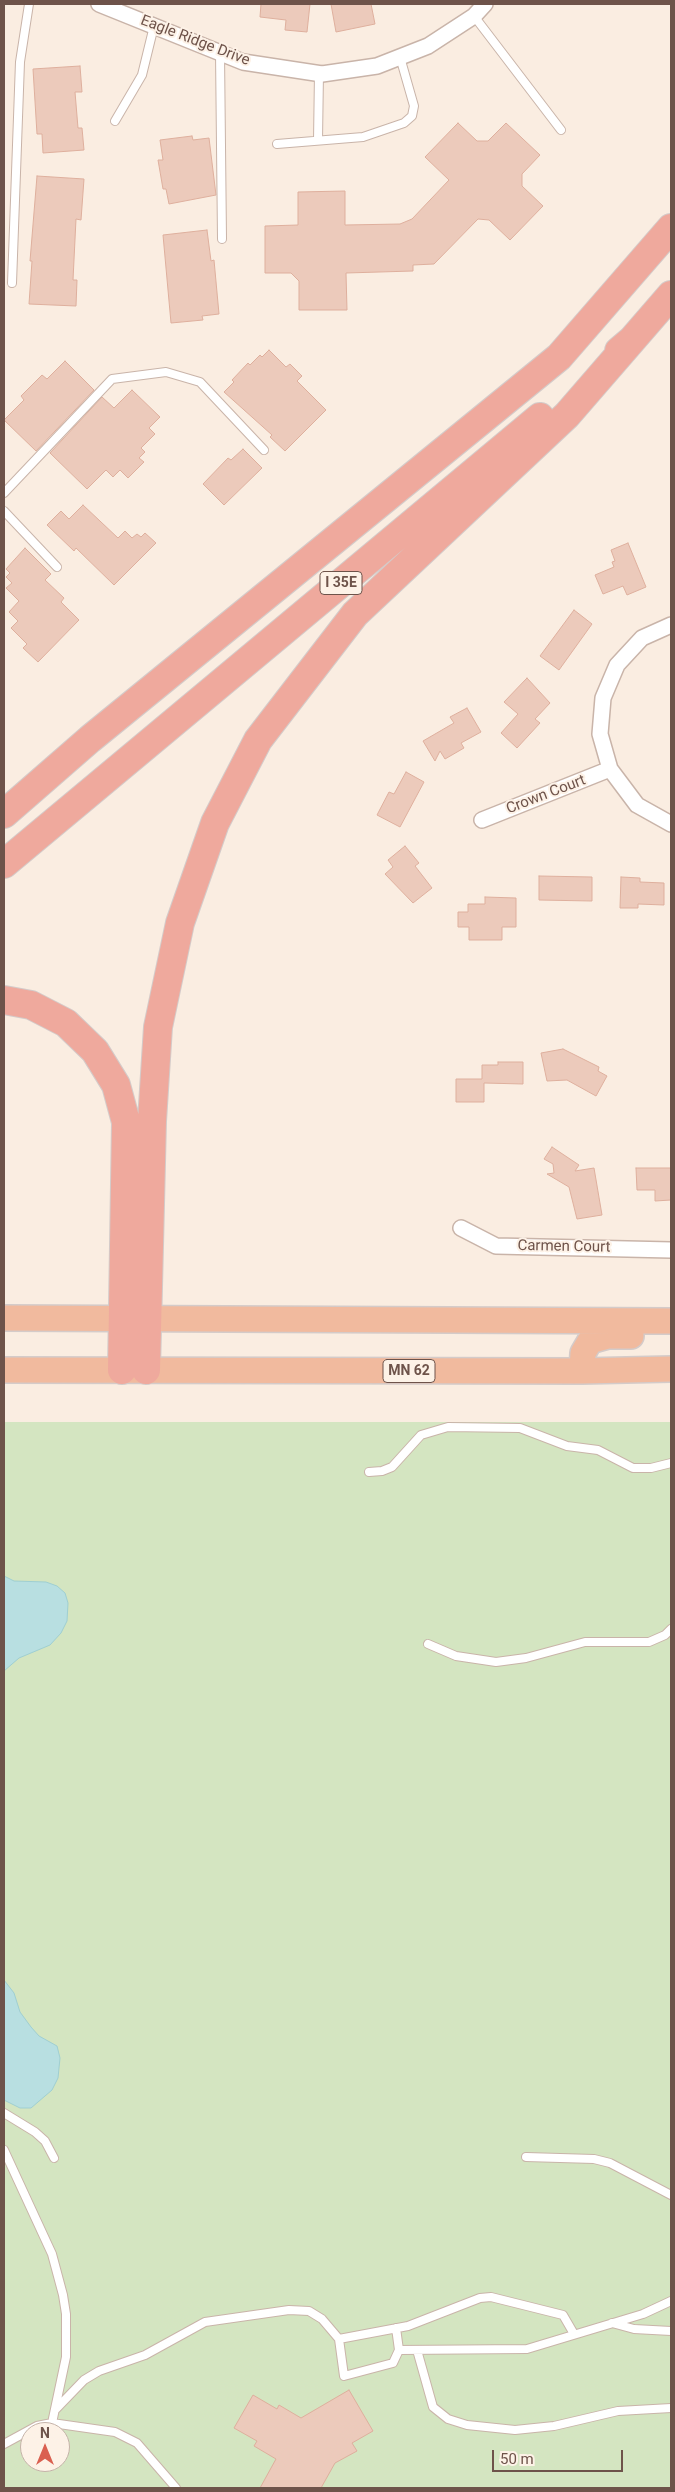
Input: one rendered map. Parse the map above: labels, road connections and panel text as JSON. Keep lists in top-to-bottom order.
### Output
{
  "streets": {
    "highway": ["I 35E", "MN 62"],
    "street": ["Eagle Ridge Drive", "Crown Court", "Carmen Court"]
  },
  "scale_bar": "50 m",
  "north": "top"
}
